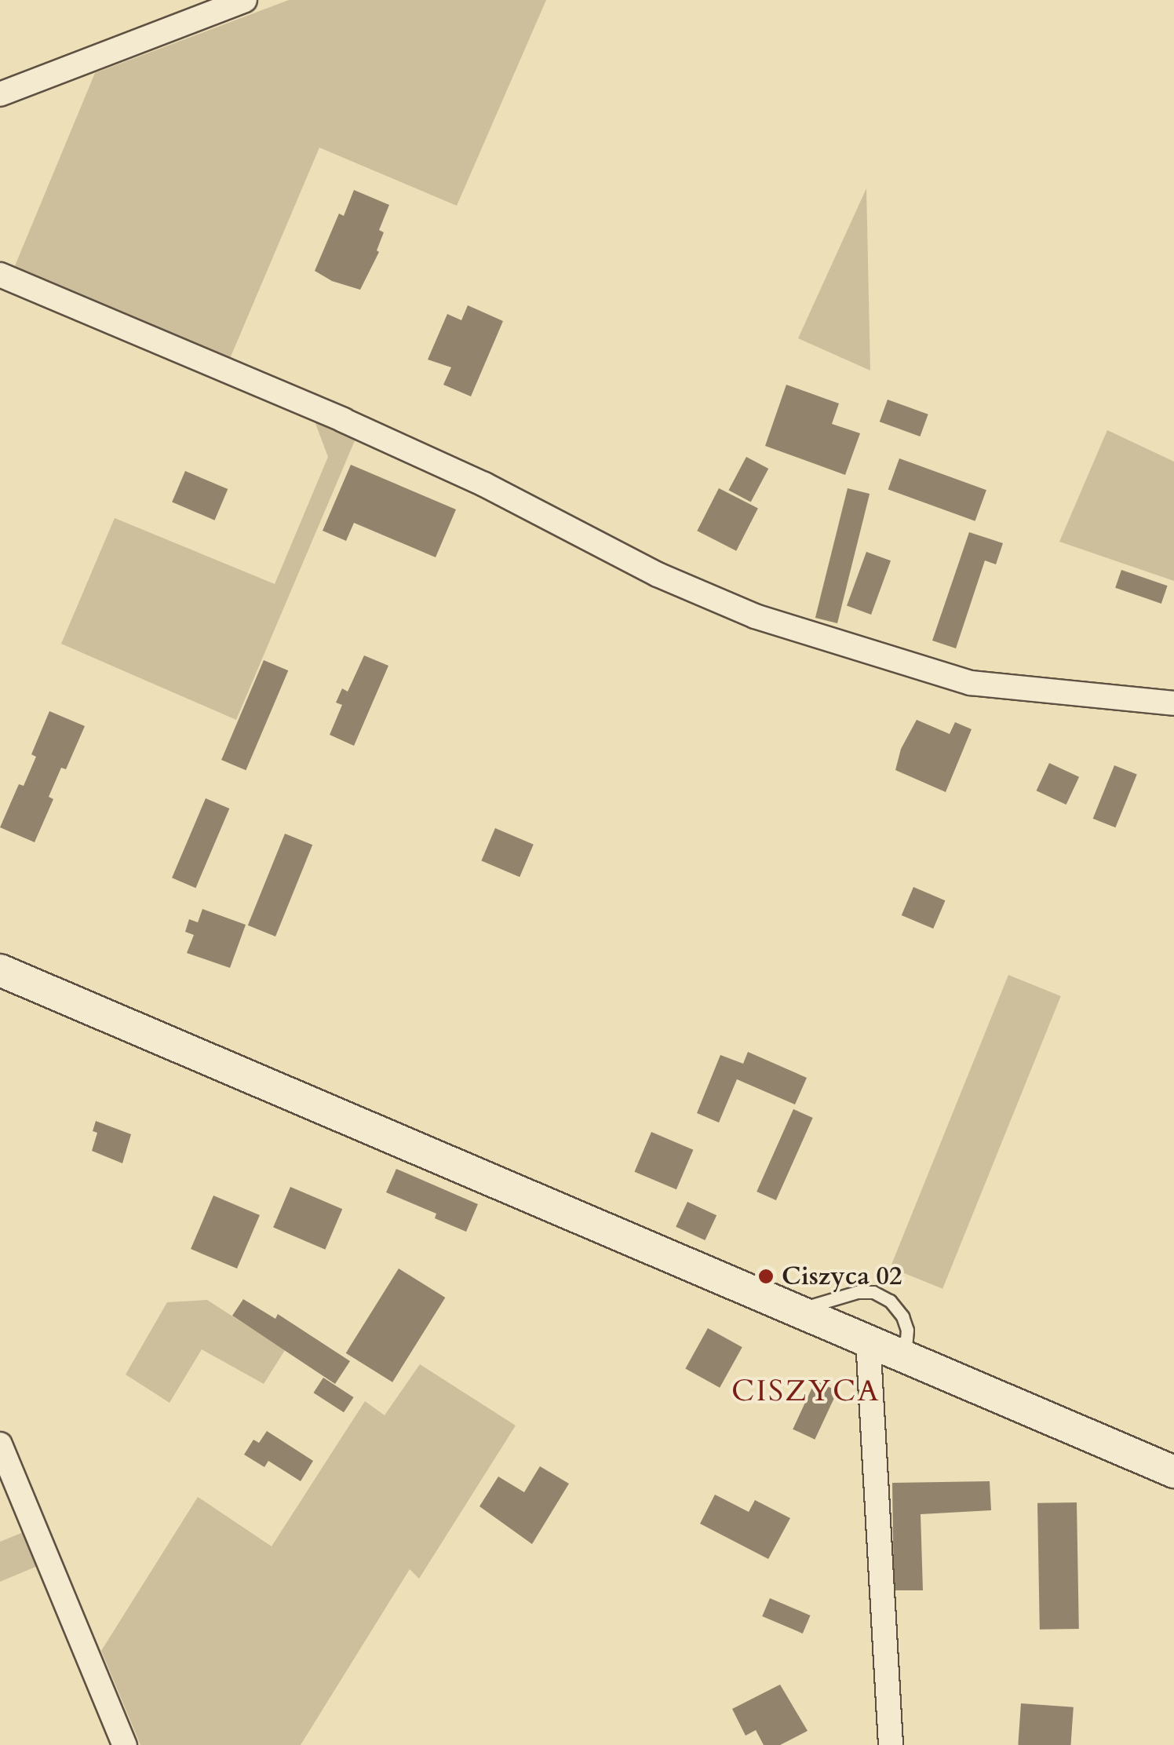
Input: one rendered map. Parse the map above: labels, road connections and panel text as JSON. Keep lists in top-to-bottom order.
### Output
{
  "districts": ["CISZYCA"],
  "places": ["Ciszyca 02"]
}
